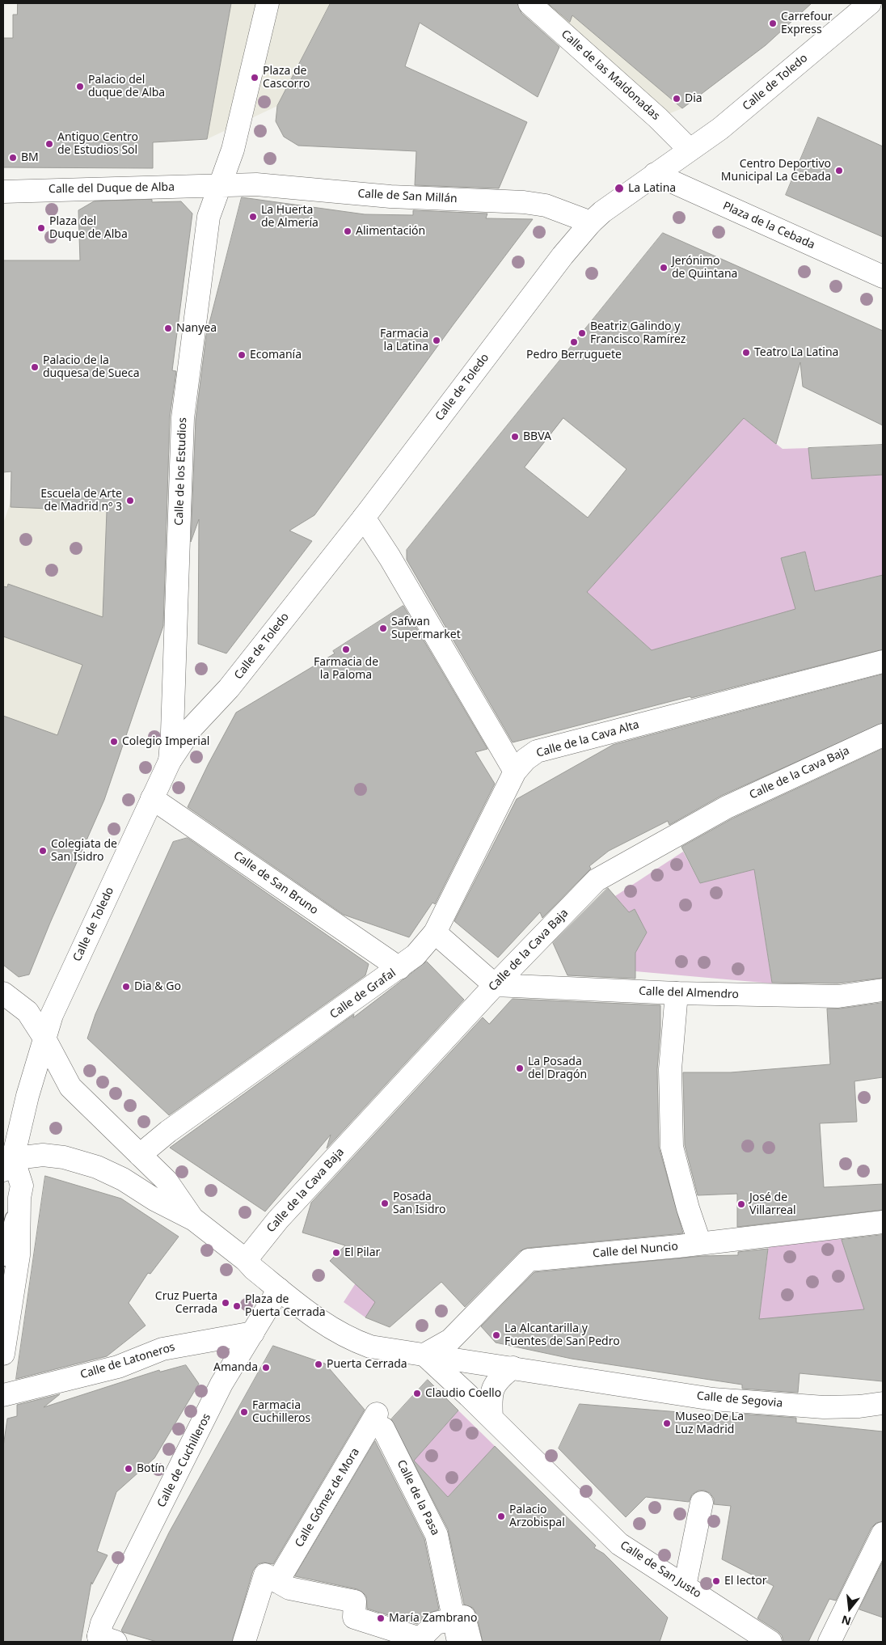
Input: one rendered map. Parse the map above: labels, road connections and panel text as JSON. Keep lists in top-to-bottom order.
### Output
{
  "streets": {
    "street": [
      "Calle de las Maldonadas",
      "Calle de Toledo",
      "Calle del Duque de Alba",
      "Calle de San Millán",
      "Plaza de la Cebada",
      "Calle de los Estudios",
      "Calle de la Cava Alta",
      "Calle de la Cava Baja",
      "Calle de San Bruno",
      "Calle del Almendro",
      "Calle de Grafal",
      "Calle del Nuncio",
      "Calle de Latoneros",
      "Calle de Segovia",
      "Calle de Cuchilleros",
      "Calle Gómez de Mora",
      "Calle de la Pasa",
      "Calle de San Justo"
    ]
  },
  "crossings": [
    ["Calle de las Maldonadas", "Calle de Toledo"],
    ["Calle de Toledo", "Calle de San Millán"],
    ["Calle de Toledo", "Plaza de la Cebada"],
    ["Calle de Toledo", "Calle de los Estudios"],
    ["Calle de Toledo", "Calle de San Bruno"],
    ["Calle del Duque de Alba", "Calle de San Millán"],
    ["Calle del Duque de Alba", "Calle de los Estudios"],
    ["Calle de San Millán", "Calle de los Estudios"],
    ["Calle de la Cava Alta", "Calle de Grafal"],
    ["Calle de la Cava Baja", "Calle del Almendro"],
    ["Calle de San Bruno", "Calle de Grafal"],
    ["Calle del Nuncio", "Calle de San Justo"],
    ["Calle de Latoneros", "Calle de Cuchilleros"],
    ["Calle Gómez de Mora", "Calle de la Pasa"]
  ],
  "places": [
    "Carrefour Express",
    "Plaza de Cascorro",
    "Palacio del duque de Alba",
    "Dia",
    "Antiguo Centro de Estudios Sol",
    "BM",
    "Centro Deportivo Municipal La Cebada",
    "La Latina",
    "La Huerta de Almería",
    "Plaza del Duque de Alba",
    "Alimentación",
    "Jerónimo de Quintana",
    "Nanyea",
    "Beatriz Galindo y Francisco Ramírez",
    "Farmacia la Latina",
    "Pedro Berruguete",
    "Teatro La Latina",
    "Ecomanía",
    "Palacio de la duquesa de Sueca",
    "BBVA",
    "Escuela de Arte de Madrid nº 3",
    "Safwan Supermarket",
    "Farmacia de la Paloma",
    "Colegio Imperial",
    "Colegiata de San Isidro",
    "Dia & Go",
    "La Posada del Dragón",
    "Posada San Isidro",
    "José de Villarreal",
    "El Pilar",
    "Cruz Puerta Cerrada",
    "Plaza de Puerta Cerrada",
    "La Alcantarilla y Fuentes de San Pedro",
    "Puerta Cerrada",
    "Amanda",
    "Claudio Coello",
    "Farmacia Cuchilleros",
    "Museo De La Luz Madrid",
    "Botín",
    "Palacio Arzobispal",
    "El lector",
    "María Zambrano"
  ],
  "north": "bottom"
}
